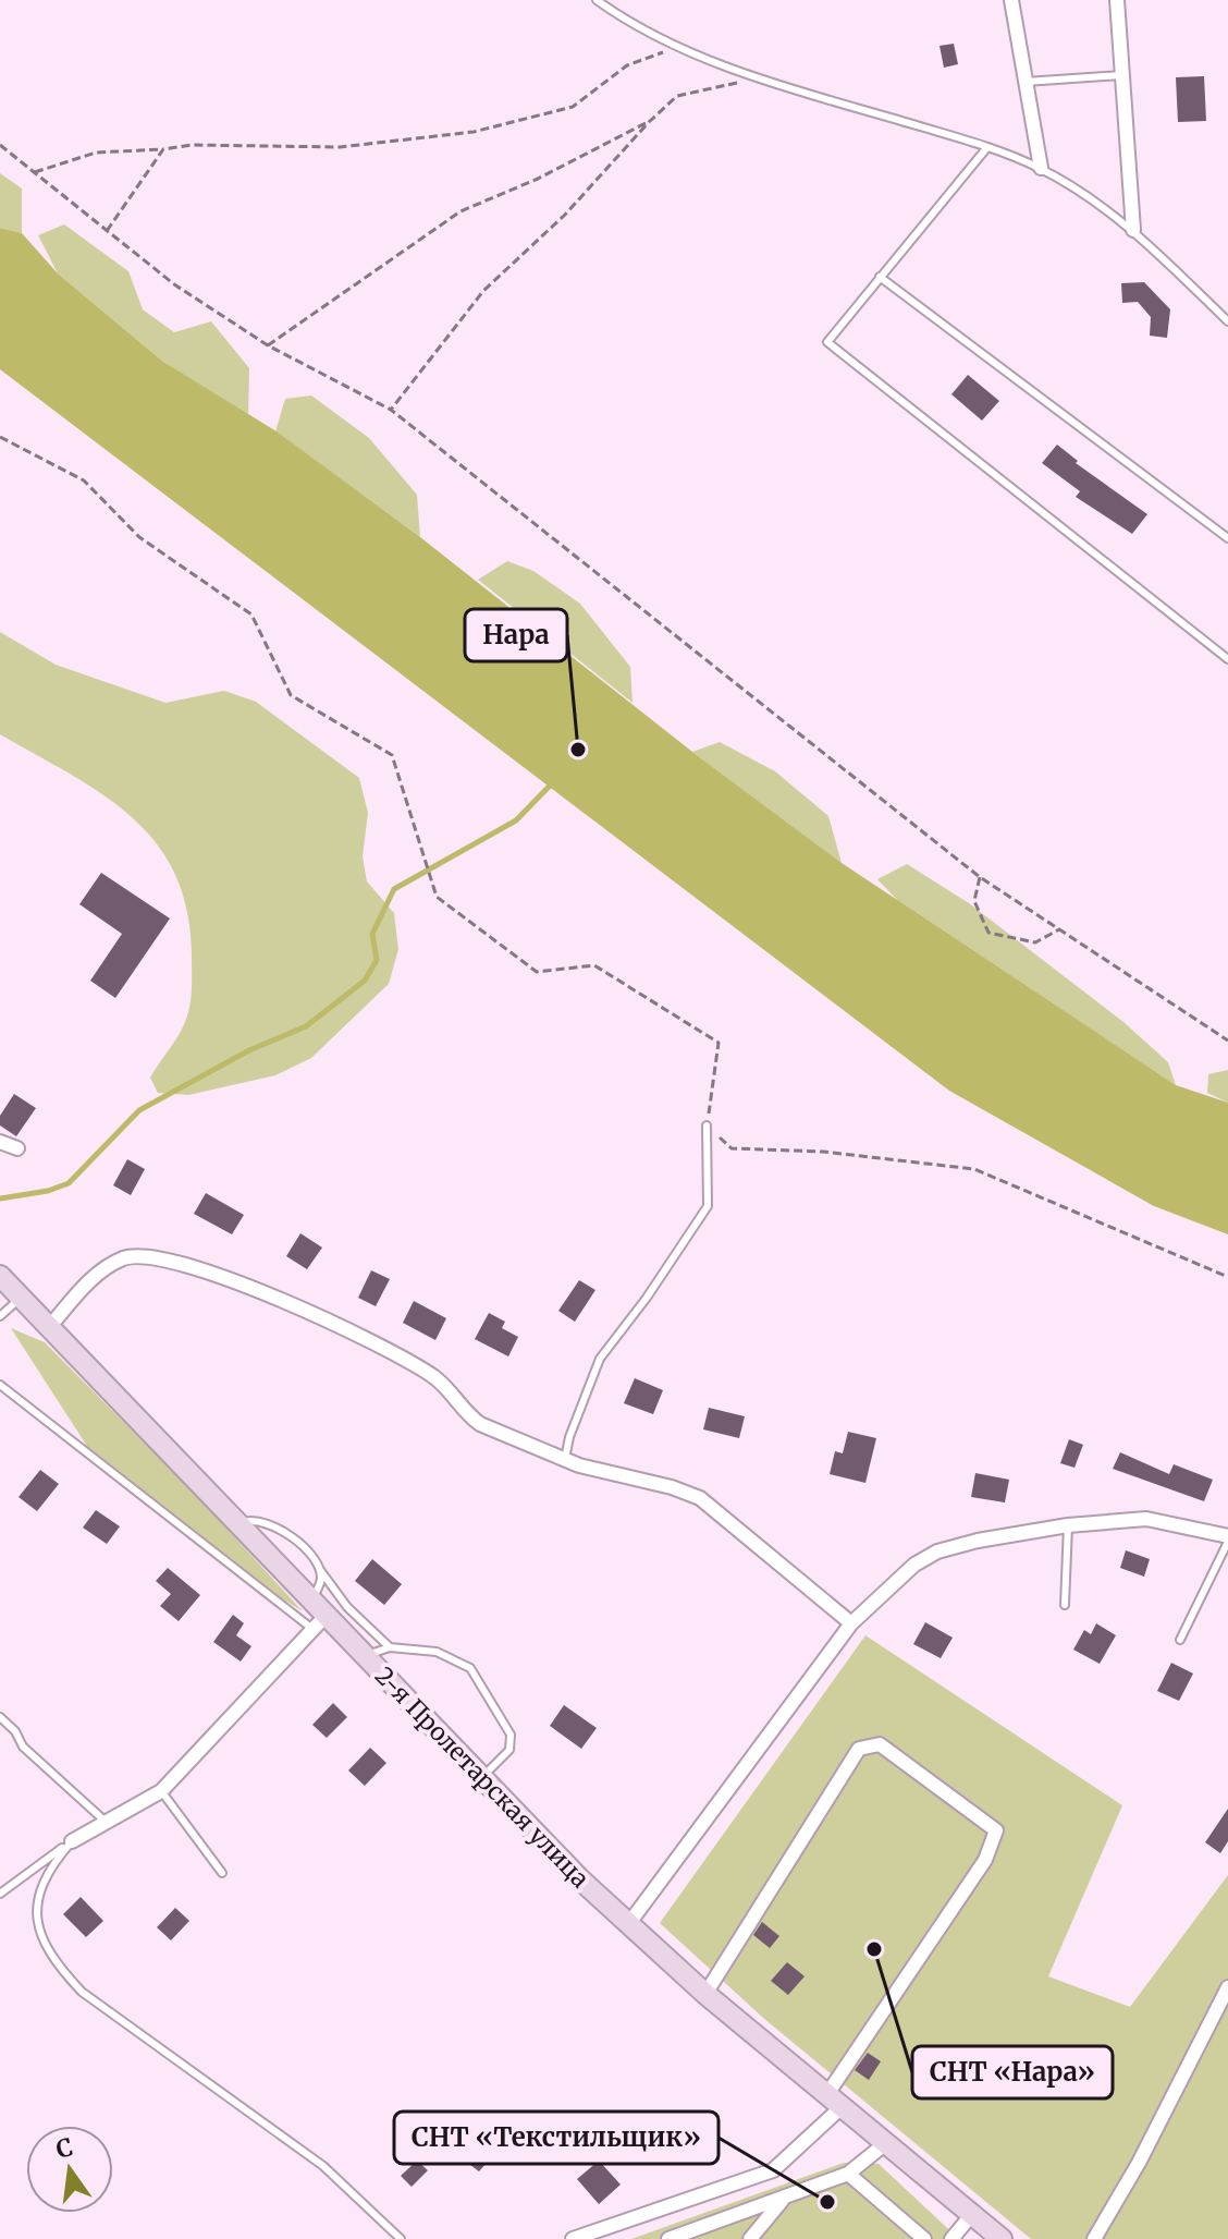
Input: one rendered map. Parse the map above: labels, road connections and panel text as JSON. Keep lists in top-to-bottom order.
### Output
{
  "streets": {
    "main road": ["2-я Пролетарская улица"]
  },
  "places": ["Нара", "СНТ «Нара»", "СНТ «Текстильщик»"],
  "north": "top"
}
